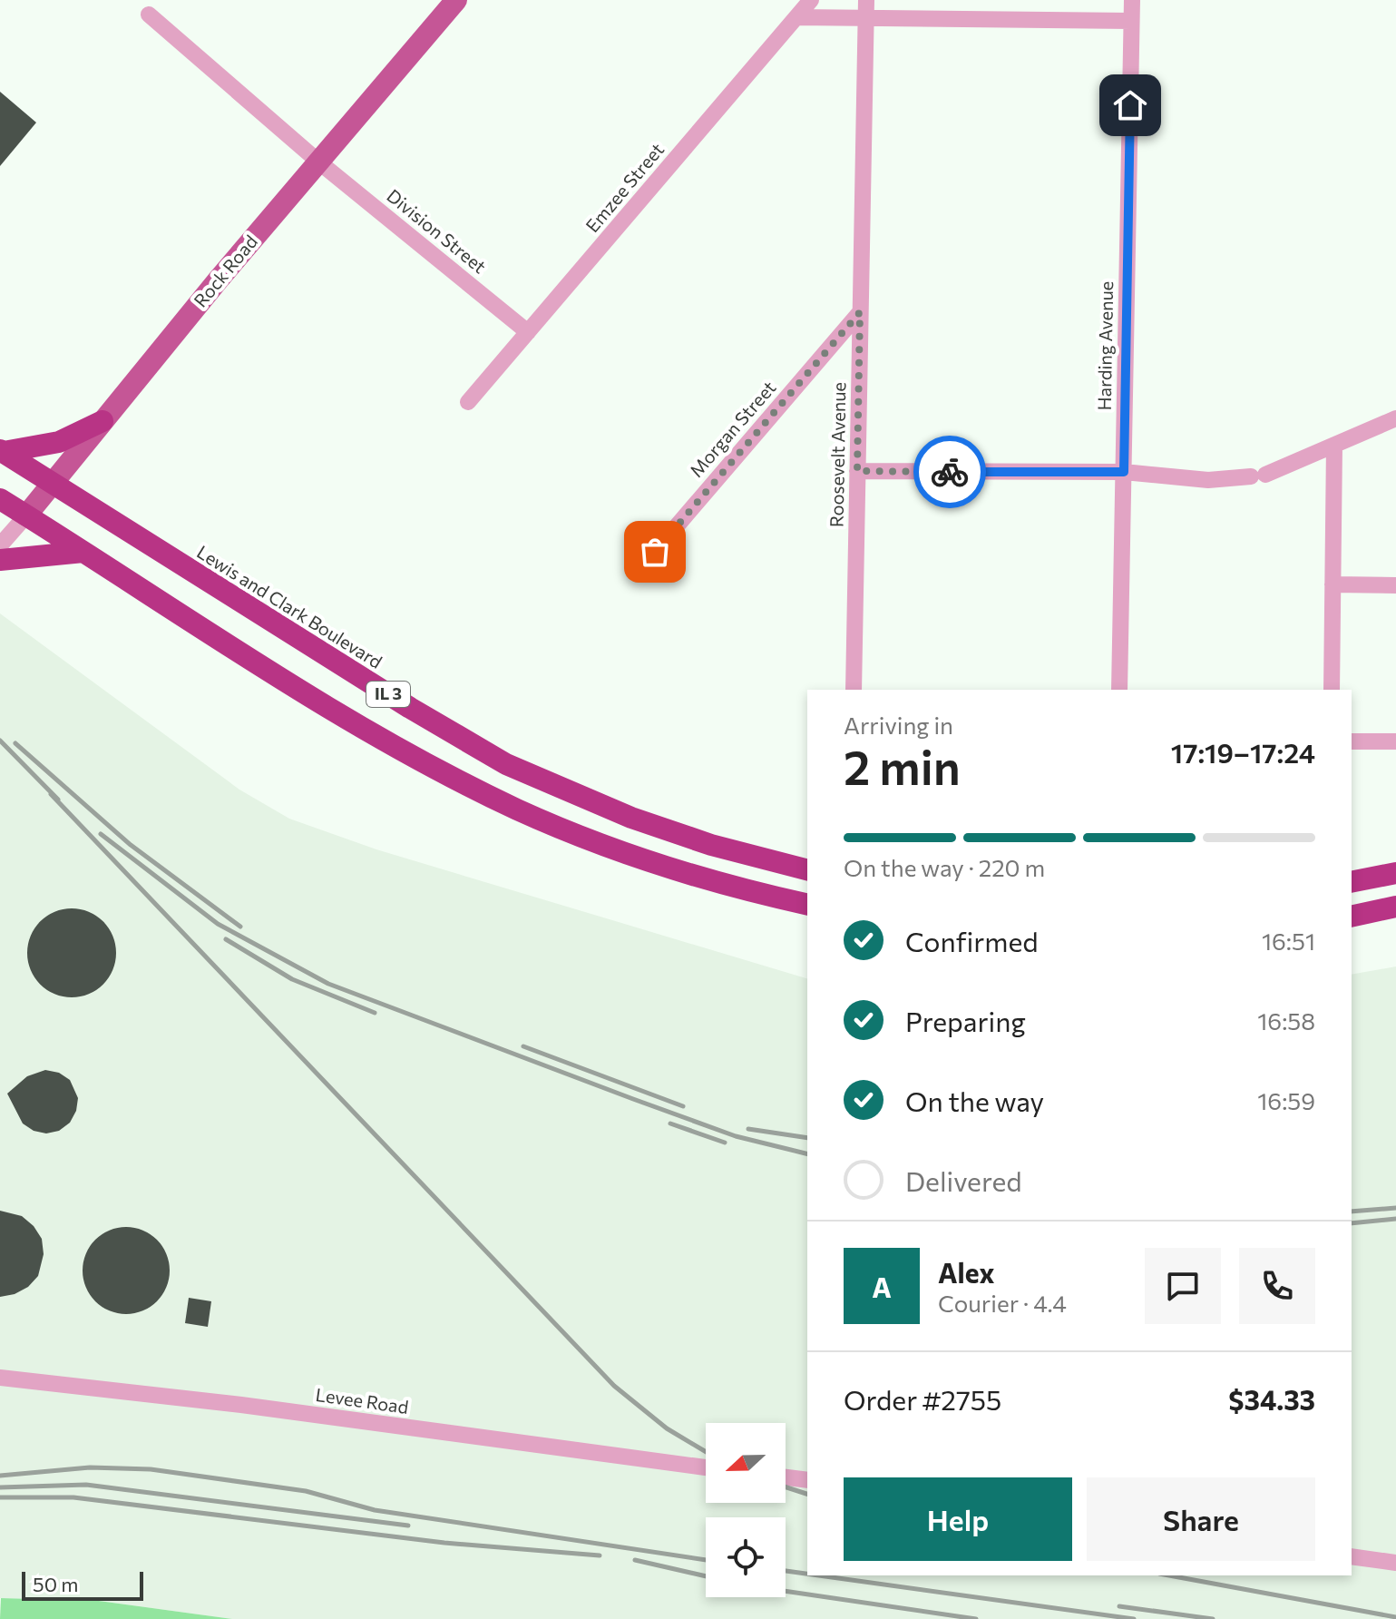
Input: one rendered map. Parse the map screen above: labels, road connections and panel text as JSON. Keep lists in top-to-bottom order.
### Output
{
  "streets": {
    "highway": ["Lewis and Clark Boulevard", "IL 3"],
    "main road": ["Rock Road"],
    "street": [
      "Emzee Street",
      "Division Street",
      "Harding Avenue",
      "Morgan Street",
      "Roosevelt Avenue",
      "Levee Road"
    ]
  },
  "crossings": [
    ["Emzee Street", "Division Street"],
    ["Division Street", "Rock Road"],
    ["Rock Road", "Lewis and Clark Boulevard"],
    ["Rock Road", "IL 3"],
    ["Morgan Street", "Roosevelt Avenue"]
  ],
  "scale_bar": "50 m",
  "north": "left",
  "page": {
    "heading": ["2 min", "Arriving in", "17:19–17:24"],
    "panel": [
      "Alex",
      "Courier · 4.4",
      "Order #2755",
      "$34.33"
    ],
    "bar": "On the way · 220 m",
    "list": [
      ["Confirmed", "16:51"],
      ["Preparing", "16:58"],
      ["On the way", "16:59"],
      "Delivered"
    ],
    "round": "A",
    "buttons": ["Help", "Share"],
    "scale": "50 m"
  }
}
